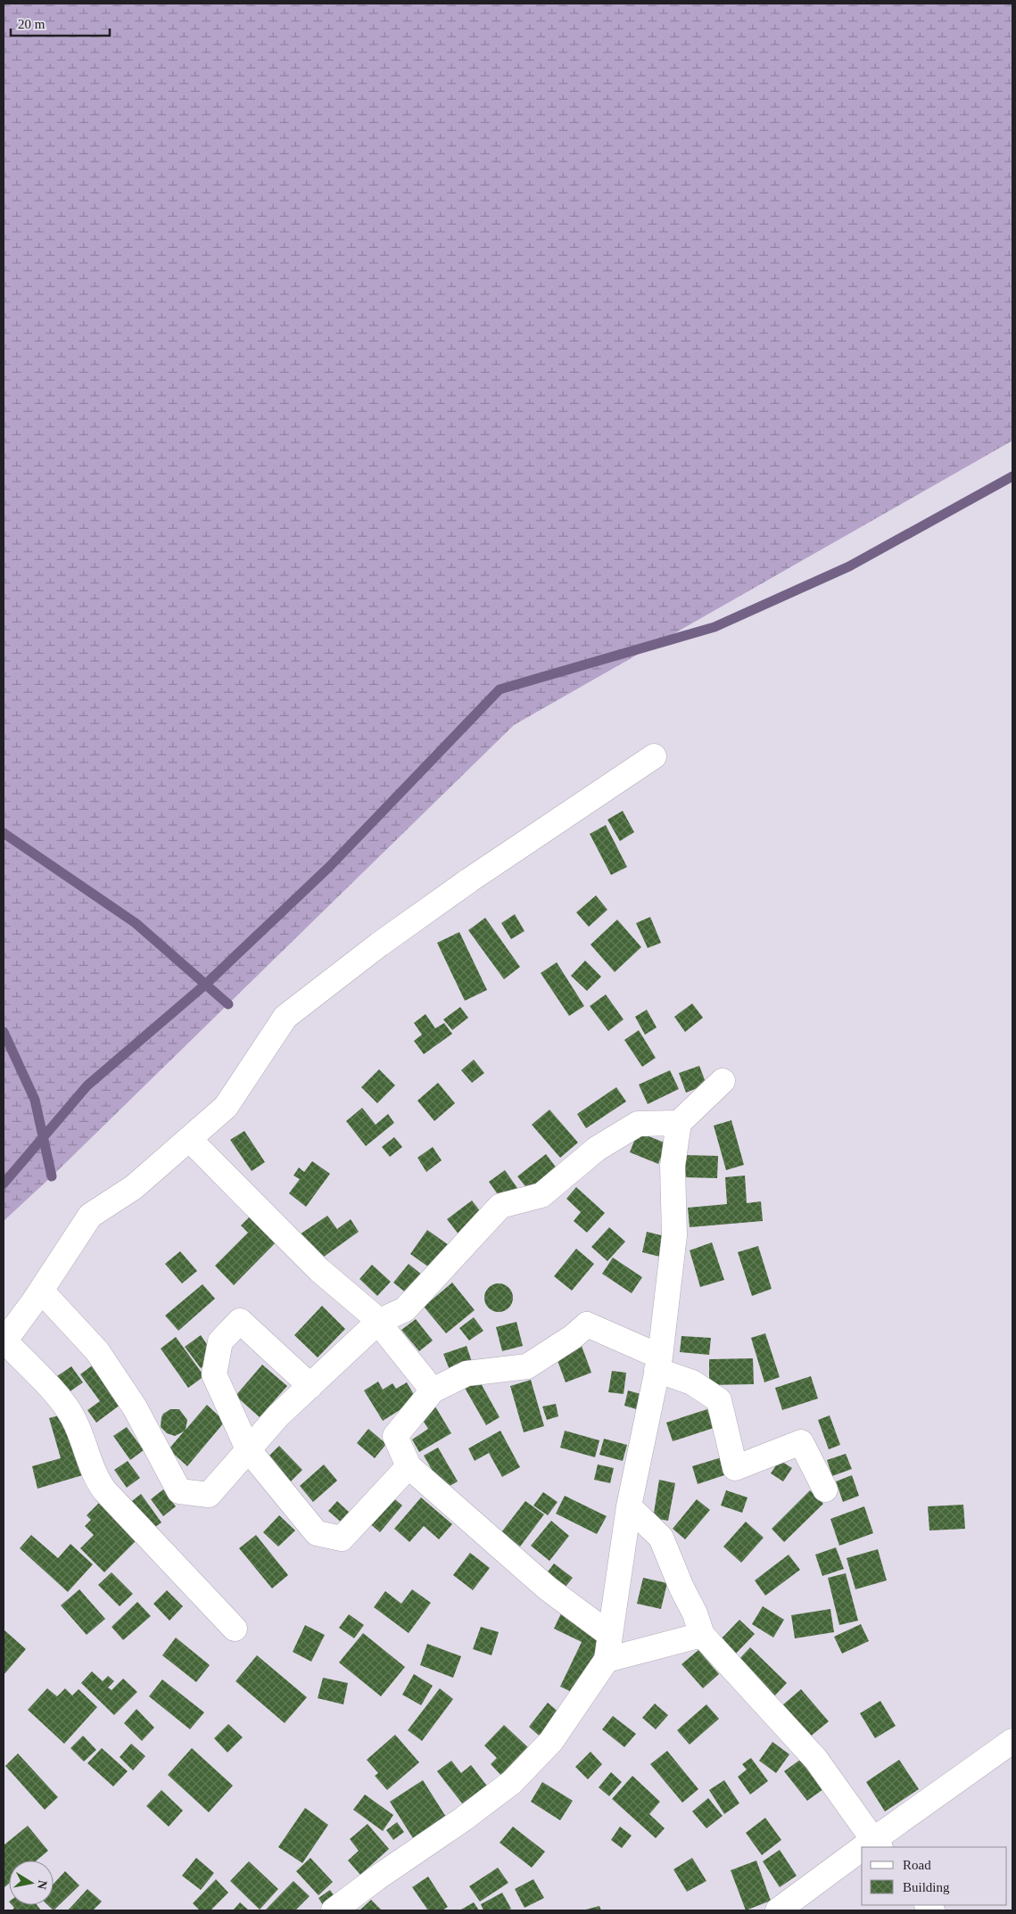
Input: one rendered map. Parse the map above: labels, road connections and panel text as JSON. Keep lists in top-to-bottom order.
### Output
{
  "legend": ["Road", "Building"],
  "scale_bar": "20 m",
  "north": "right"
}
